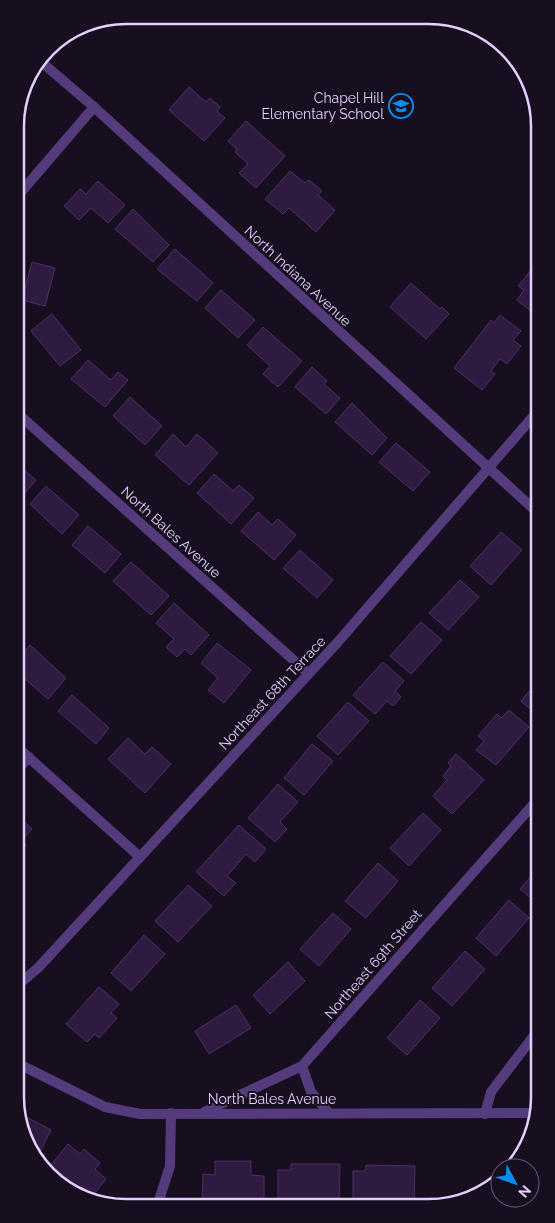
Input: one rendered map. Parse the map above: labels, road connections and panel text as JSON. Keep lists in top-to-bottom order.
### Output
{
  "streets": {
    "street": [
      "North Indiana Avenue",
      "North Bales Avenue",
      "Northeast 68th Terrace",
      "Northeast 69th Street"
    ]
  },
  "crossings": [
    ["North Indiana Avenue", "Northeast 68th Terrace"],
    ["North Bales Avenue", "Northeast 68th Terrace"],
    ["North Bales Avenue", "Northeast 69th Street"]
  ],
  "places": {
    "school or university": ["Chapel Hill Elementary School"]
  },
  "north": "bottom right"
}
